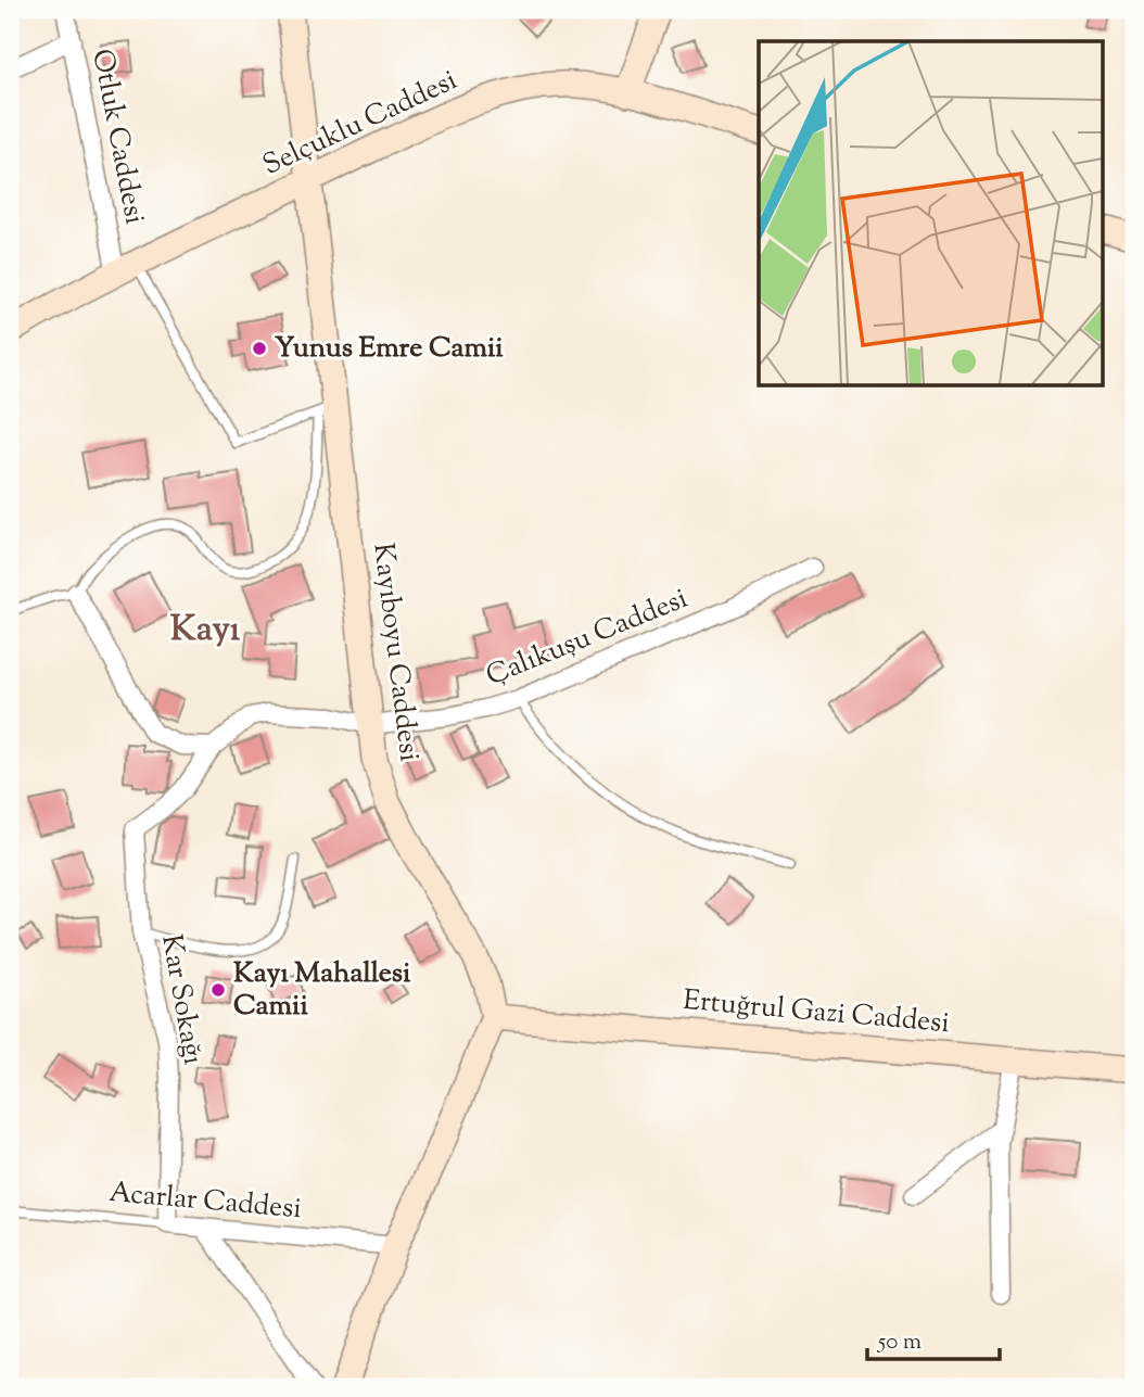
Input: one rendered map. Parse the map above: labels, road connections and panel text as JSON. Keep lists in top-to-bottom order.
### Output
{
  "streets": {
    "street": [
      "Selçuklu Caddesi",
      "Otluk Caddesi",
      "Çalıkuşu Caddesi",
      "Kayıboyu Caddesi",
      "Kar Sokağı",
      "Ertuğrul Gazi Caddesi",
      "Acarlar Caddesi"
    ]
  },
  "crossings": [
    ["Selçuklu Caddesi", "Otluk Caddesi"],
    ["Selçuklu Caddesi", "Kayıboyu Caddesi"],
    ["Çalıkuşu Caddesi", "Kayıboyu Caddesi"],
    ["Çalıkuşu Caddesi", "Kar Sokağı"],
    ["Kayıboyu Caddesi", "Ertuğrul Gazi Caddesi"],
    ["Kar Sokağı", "Acarlar Caddesi"]
  ],
  "districts": ["Kayı"],
  "places": ["Yunus Emre Camii", "Kayı Mahallesi Camii"],
  "scale_bar": "50 m"
}
